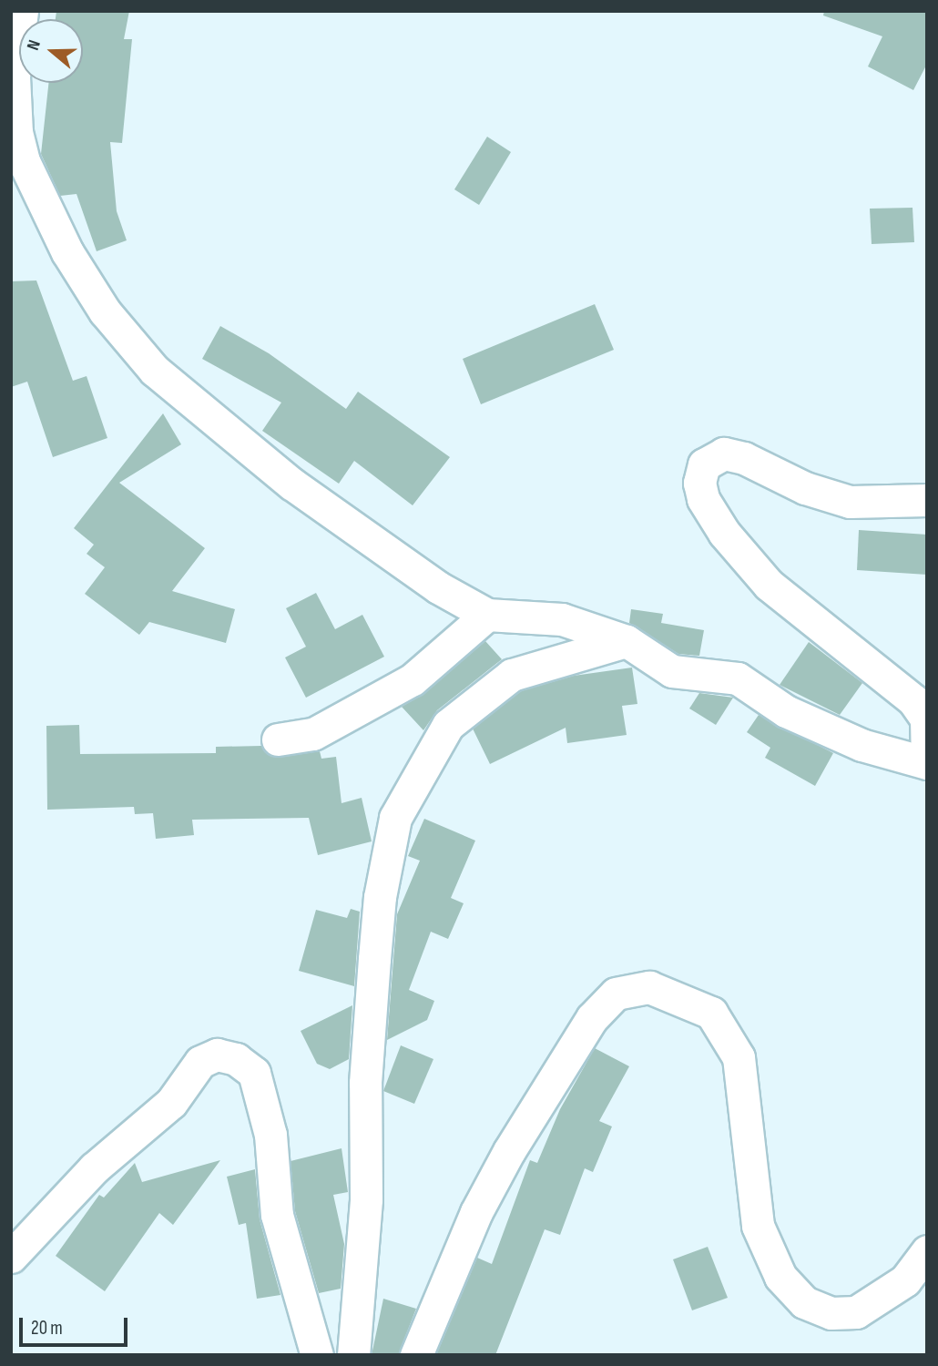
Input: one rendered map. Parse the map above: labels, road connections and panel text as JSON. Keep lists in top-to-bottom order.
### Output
{
  "scale_bar": "20 m",
  "north": "left"
}
